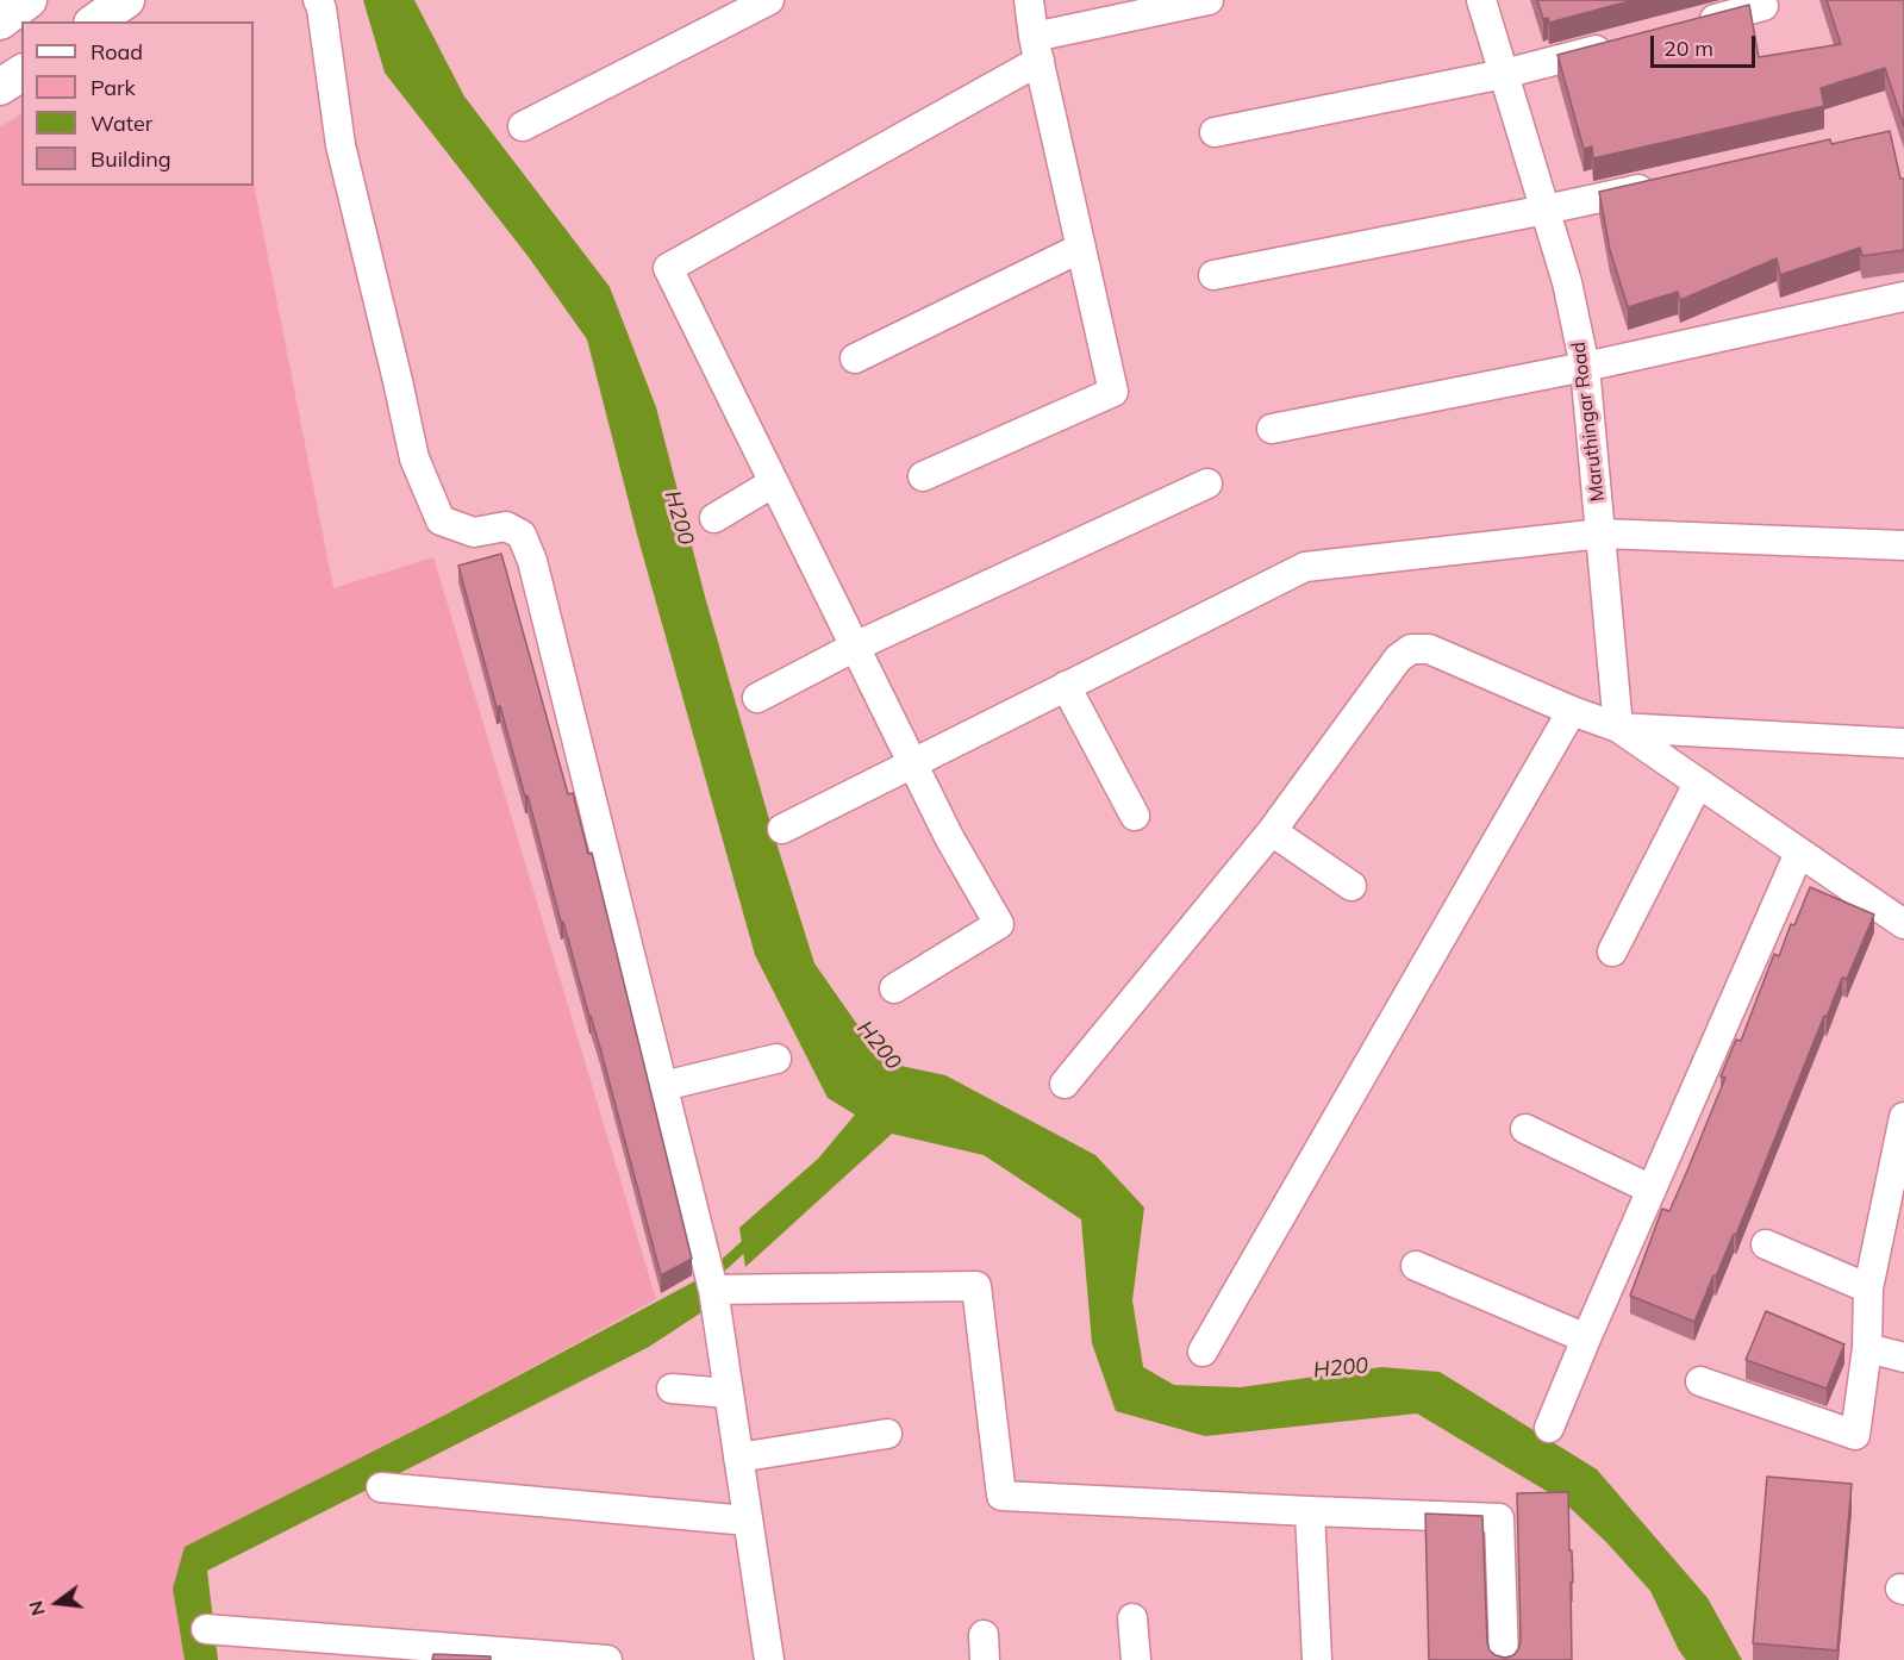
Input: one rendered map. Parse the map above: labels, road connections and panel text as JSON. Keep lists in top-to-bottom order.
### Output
{
  "streets": {
    "street": ["Maruthingar Road"]
  },
  "water": ["H200"],
  "legend": [
    "Road",
    "Park",
    "Water",
    "Building"
  ],
  "scale_bar": "20 m",
  "north": "left"
}
